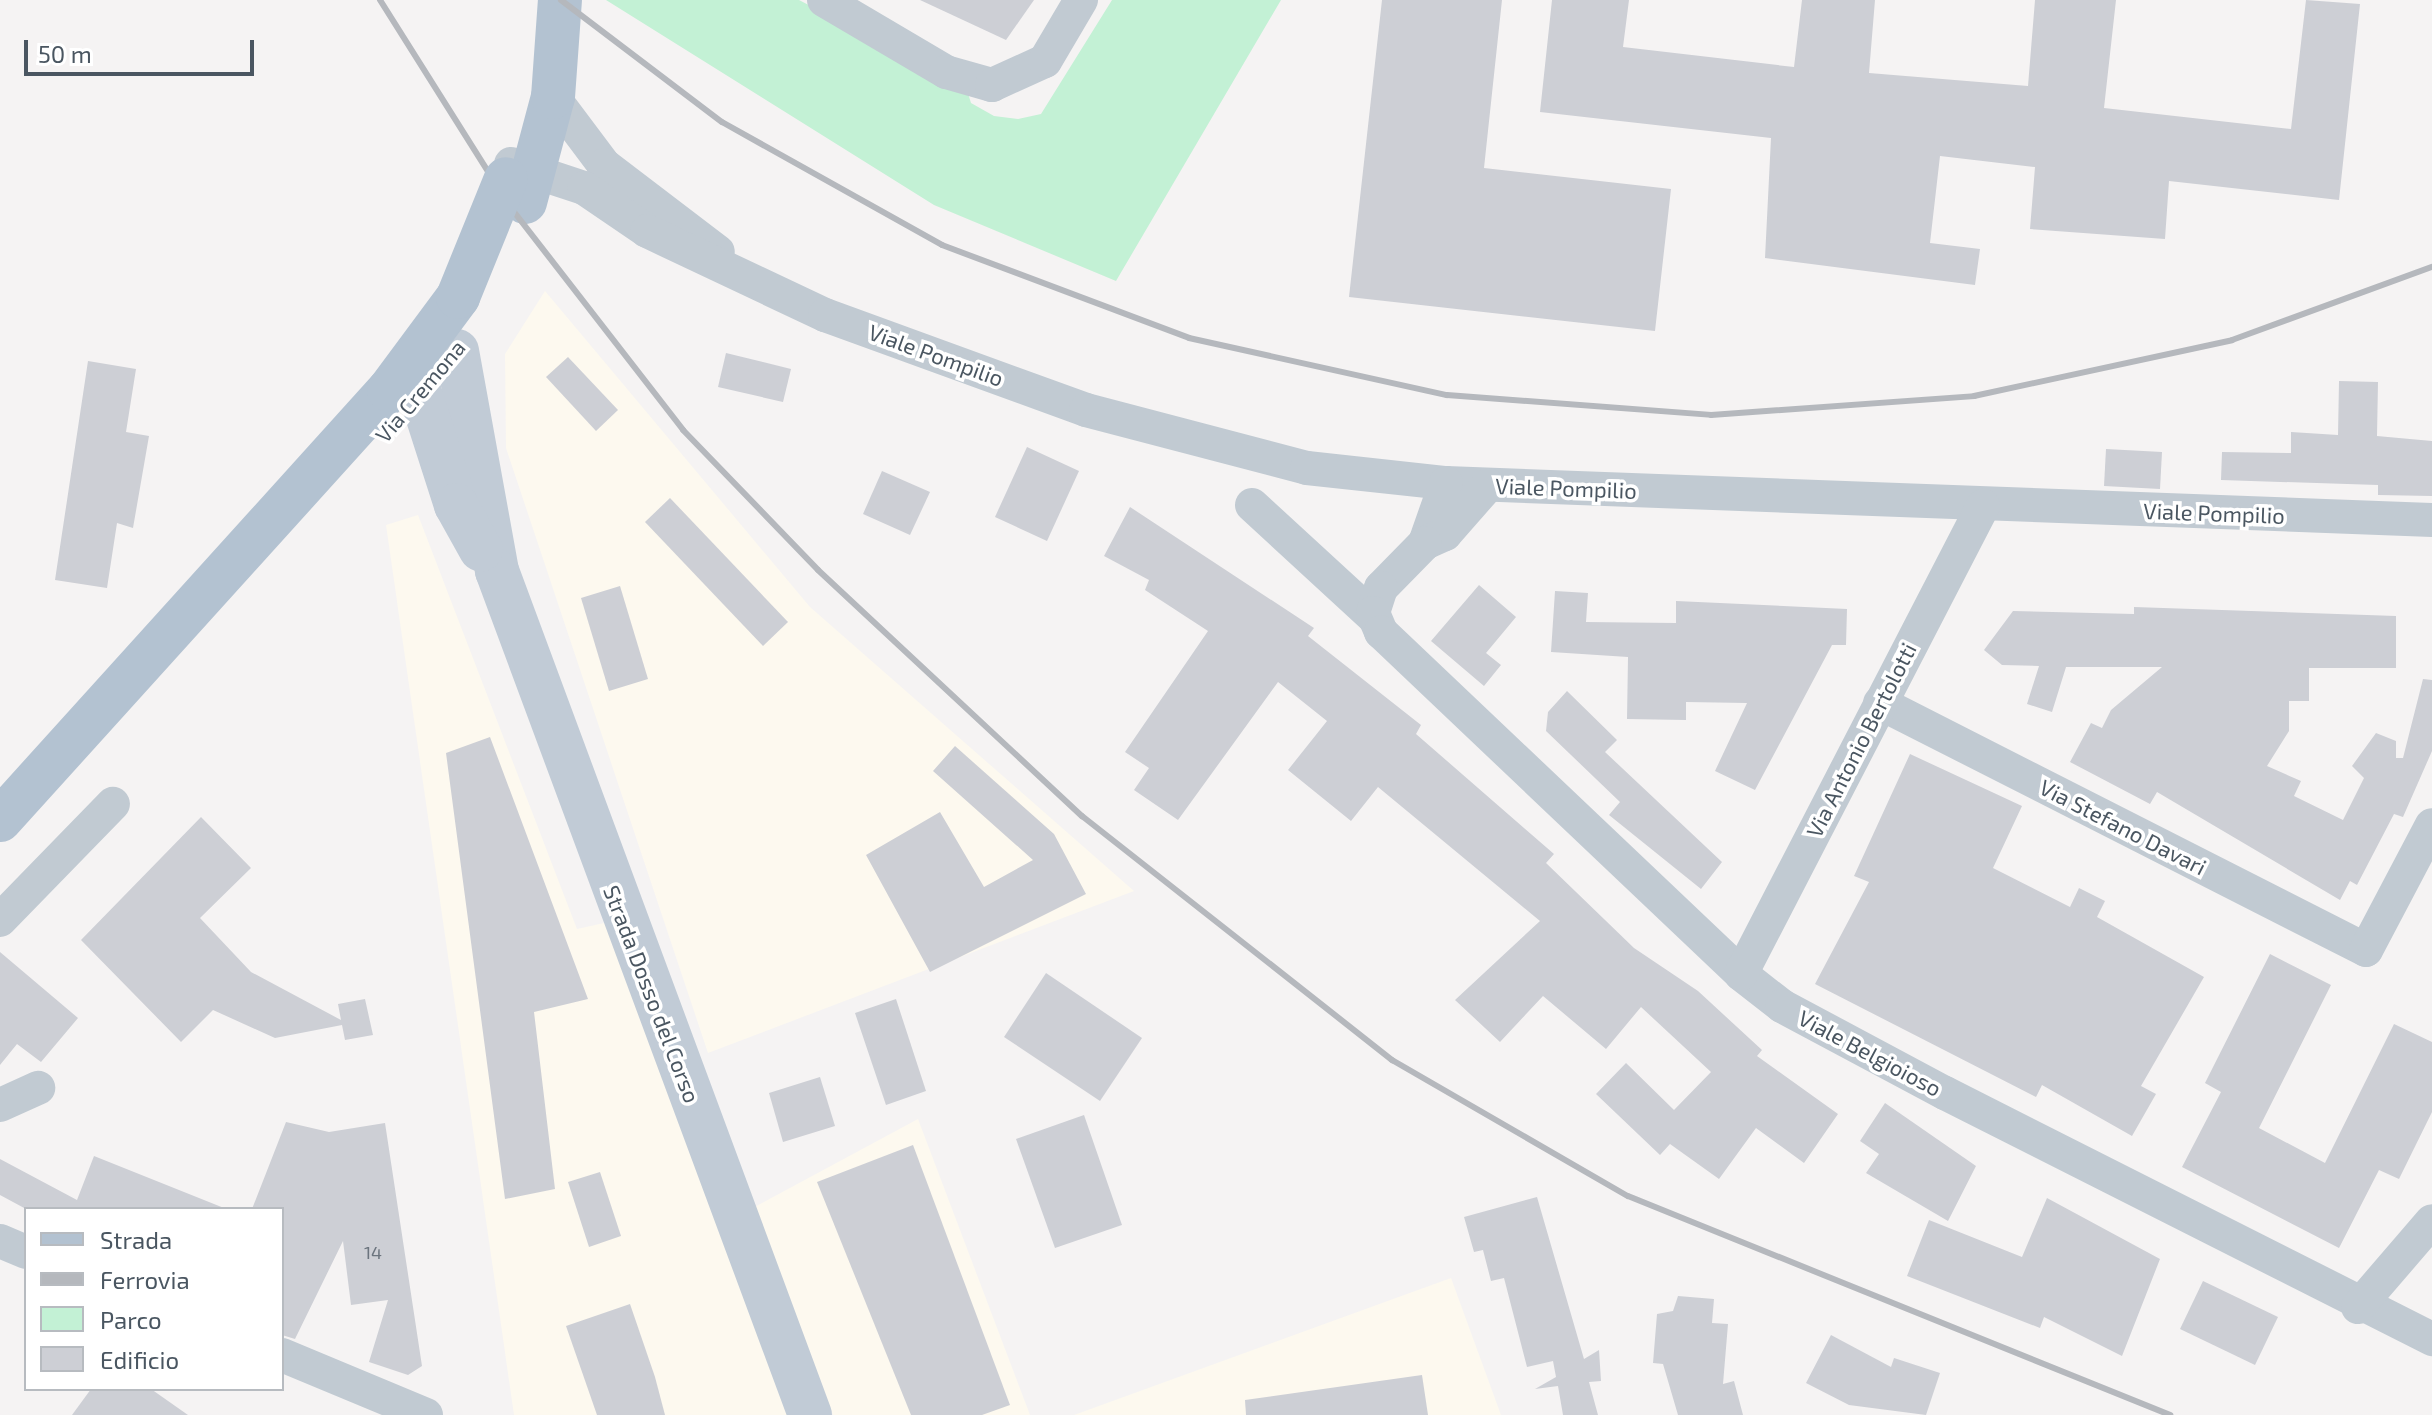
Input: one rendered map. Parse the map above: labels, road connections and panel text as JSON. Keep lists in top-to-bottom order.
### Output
{
  "streets": {
    "main road": ["Via Cremona", "Strada Dosso del Corso"],
    "street": [
      "Viale Pompilio",
      "Via Antonio Bertolotti",
      "Via Stefano Davari",
      "Viale Belgioioso"
    ]
  },
  "crossings": [
    ["Viale Pompilio", "Via Cremona"],
    ["Viale Pompilio", "Via Antonio Bertolotti"],
    ["Via Cremona", "Strada Dosso del Corso"],
    ["Via Antonio Bertolotti", "Via Stefano Davari"],
    ["Via Antonio Bertolotti", "Viale Belgioioso"]
  ],
  "house_numbers": ["14"],
  "legend": [
    "Strada",
    "Ferrovia",
    "Parco",
    "Edificio"
  ],
  "scale_bar": "50 m"
}
